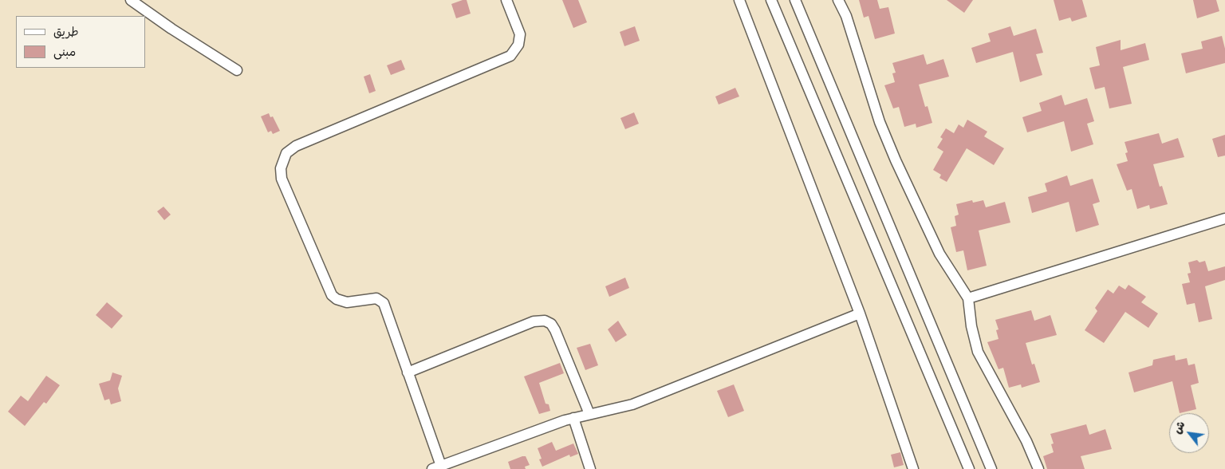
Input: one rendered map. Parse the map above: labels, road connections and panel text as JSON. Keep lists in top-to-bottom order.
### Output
{
  "legend": ["طريق", "مبنى"],
  "north": "top left"
}
